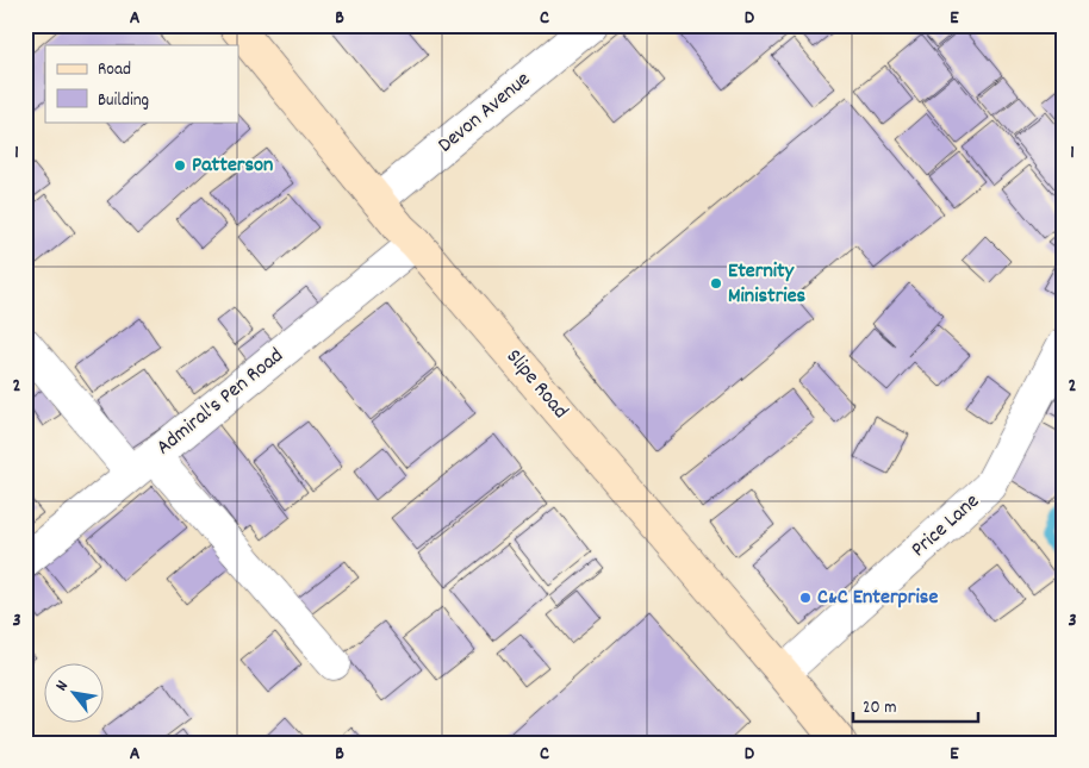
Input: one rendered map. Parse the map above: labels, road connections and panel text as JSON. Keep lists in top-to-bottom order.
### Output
{
  "streets": {
    "main road": ["Slipe Road"],
    "street": ["Devon Avenue", "Admiral's Pen Road", "Price Lane"]
  },
  "crossings": [
    ["Devon Avenue", "Slipe Road"],
    ["Slipe Road", "Admiral's Pen Road"],
    ["Slipe Road", "Price Lane"]
  ],
  "places": ["Patterson", "Eternity Ministries", "C&C Enterprise"],
  "legend": ["Road", "Building"],
  "scale_bar": "20 m",
  "north": "top left",
  "grid": {
    "columns": [
      "A",
      "B",
      "C",
      "D",
      "E"
    ],
    "rows": ["1", "2", "3"]
  }
}
